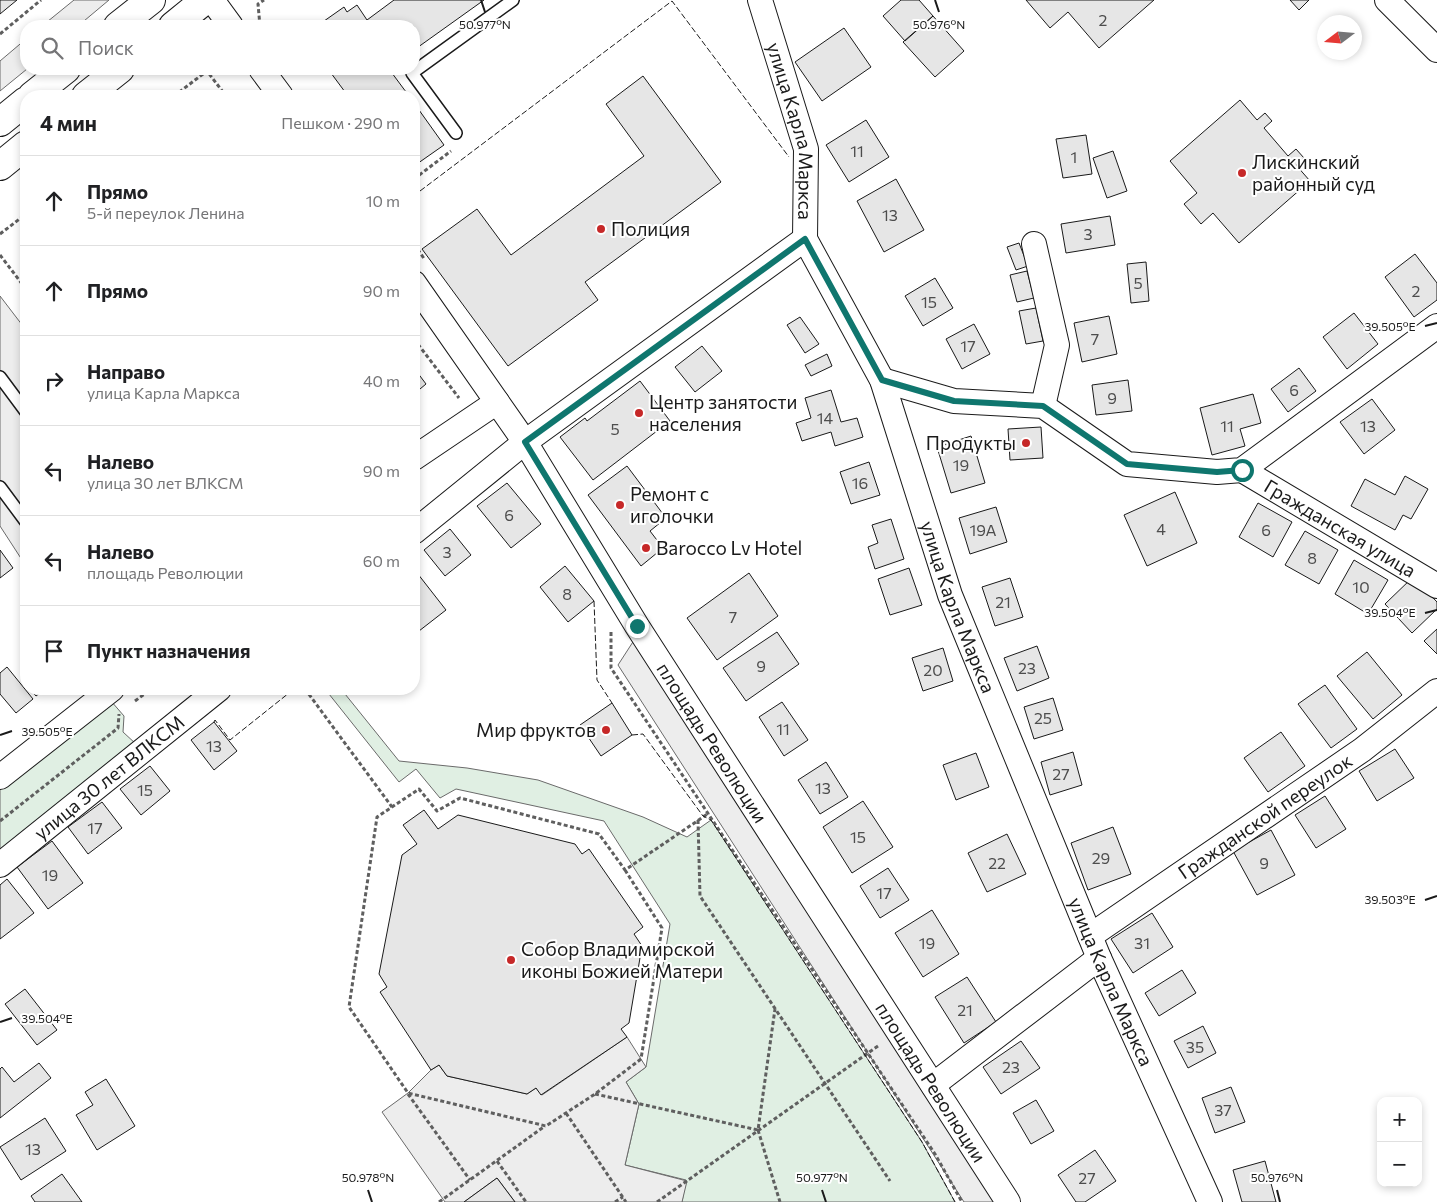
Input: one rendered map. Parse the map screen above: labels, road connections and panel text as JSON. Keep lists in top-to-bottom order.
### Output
{
  "streets": {
    "street": [
      "улица Карла Маркса",
      "Гражданская улица",
      "площадь Революции",
      "улица 30 лет ВЛКСМ",
      "Гражданской переулок"
    ]
  },
  "crossings": [
    ["улица Карла Маркса", "Гражданской переулок"]
  ],
  "places": [
    "Лискинский районный суд",
    "Полиция",
    "Центр занятости населения",
    "Продукты",
    "Ремонт с иголочки",
    "Barocco Lv Hotel",
    "Мир фруктов",
    "Собор Владимирской иконы Божией Матери"
  ],
  "house_numbers": [
    "2",
    "11",
    "1",
    "13",
    "3",
    "5",
    "2",
    "15",
    "7",
    "17",
    "6",
    "9",
    "14",
    "11",
    "13",
    "5",
    "19",
    "16",
    "6",
    "4",
    "19А",
    "6",
    "3",
    "8",
    "10",
    "8",
    "21",
    "7",
    "9",
    "23",
    "20",
    "25",
    "11",
    "13",
    "27",
    "13",
    "15",
    "17",
    "15",
    "29",
    "22",
    "9",
    "19",
    "17",
    "19",
    "31",
    "21",
    "35",
    "23",
    "37",
    "13",
    "27"
  ],
  "north": "left",
  "page": {
    "search": "Поиск",
    "heading": ["4 мин", "Пешком · 290 m"],
    "list": [
      ["Прямо", "5-й переулок Ленина", "10 m"],
      ["Прямо", "90 m"],
      ["Направо", "улица Карла Маркса", "40 m"],
      ["Налево", "улица 30 лет ВЛКСМ", "90 m"],
      ["Налево", "площадь Революции", "60 m"],
      "Пункт назначения"
    ],
    "map_buttons": ["+", "−"]
  },
  "coordinates": [
    "50.977°N",
    "50.976°N",
    "39.505°E",
    "39.504°E",
    "39.503°E",
    "50.978°N"
  ]
}
